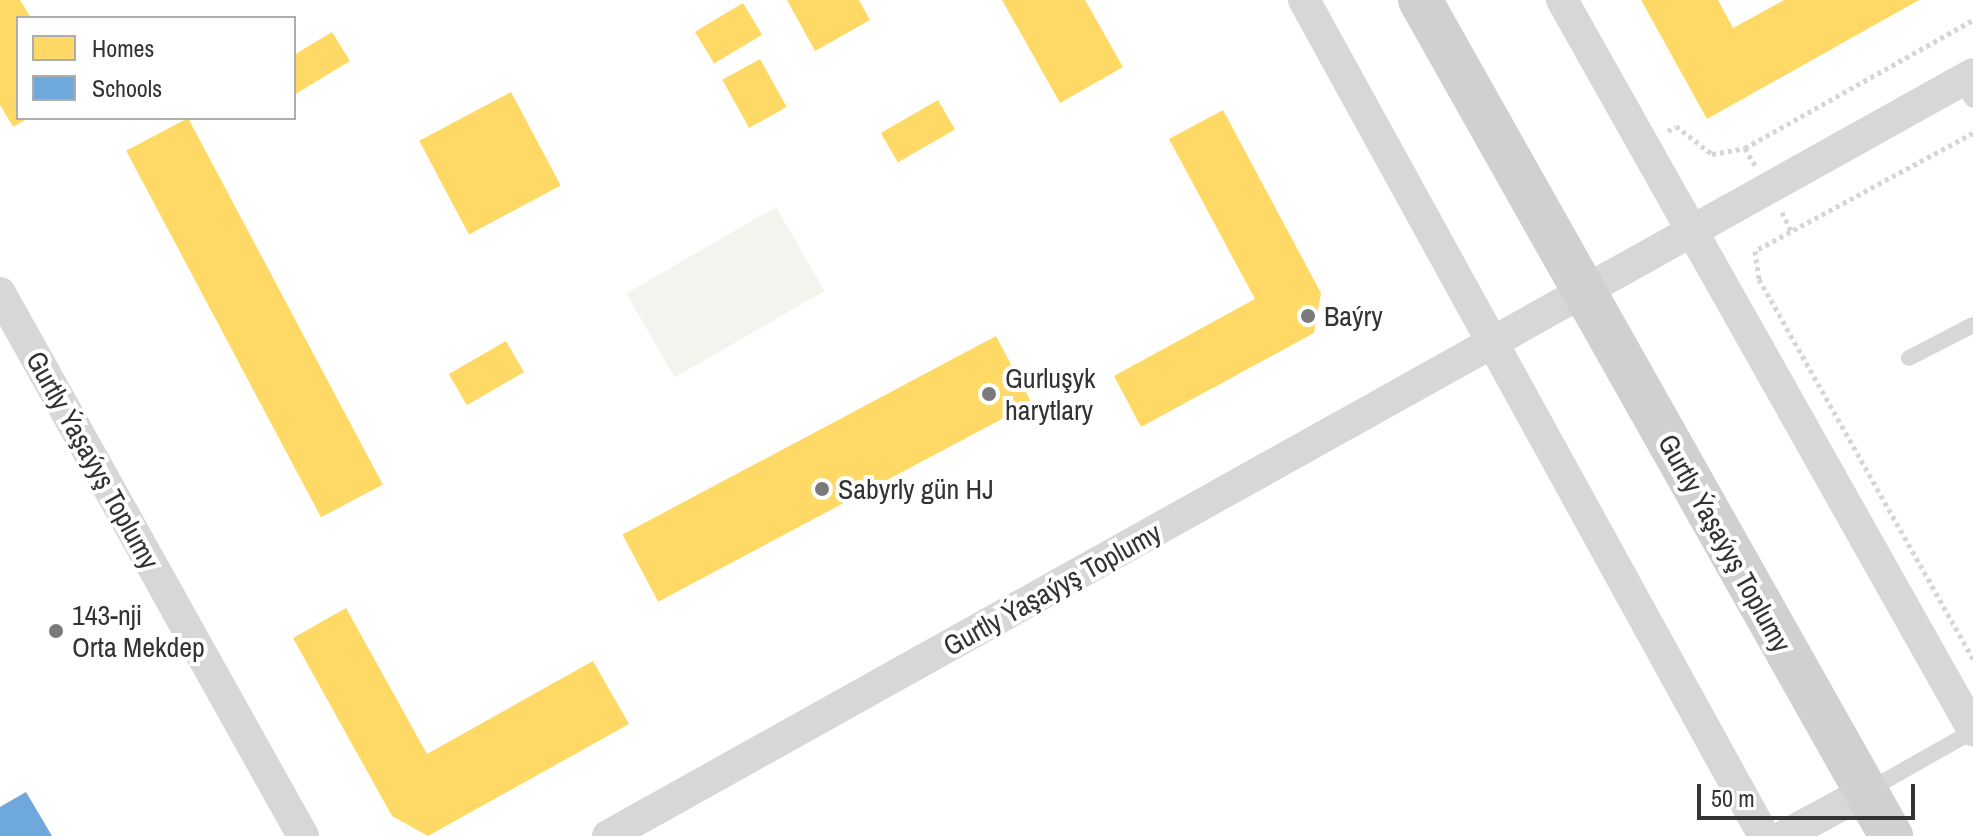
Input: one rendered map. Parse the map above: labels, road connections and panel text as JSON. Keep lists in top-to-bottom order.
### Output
{
  "streets": {
    "street": ["Gurtly Ýaşaýyş Toplumy"]
  },
  "places": [
    "Baýry",
    "Gurluşyk harytlary",
    "Sabyrly gün HJ",
    "143-nji Orta Mekdep"
  ],
  "legend": ["Homes", "Schools"],
  "scale_bar": "50 m"
}
